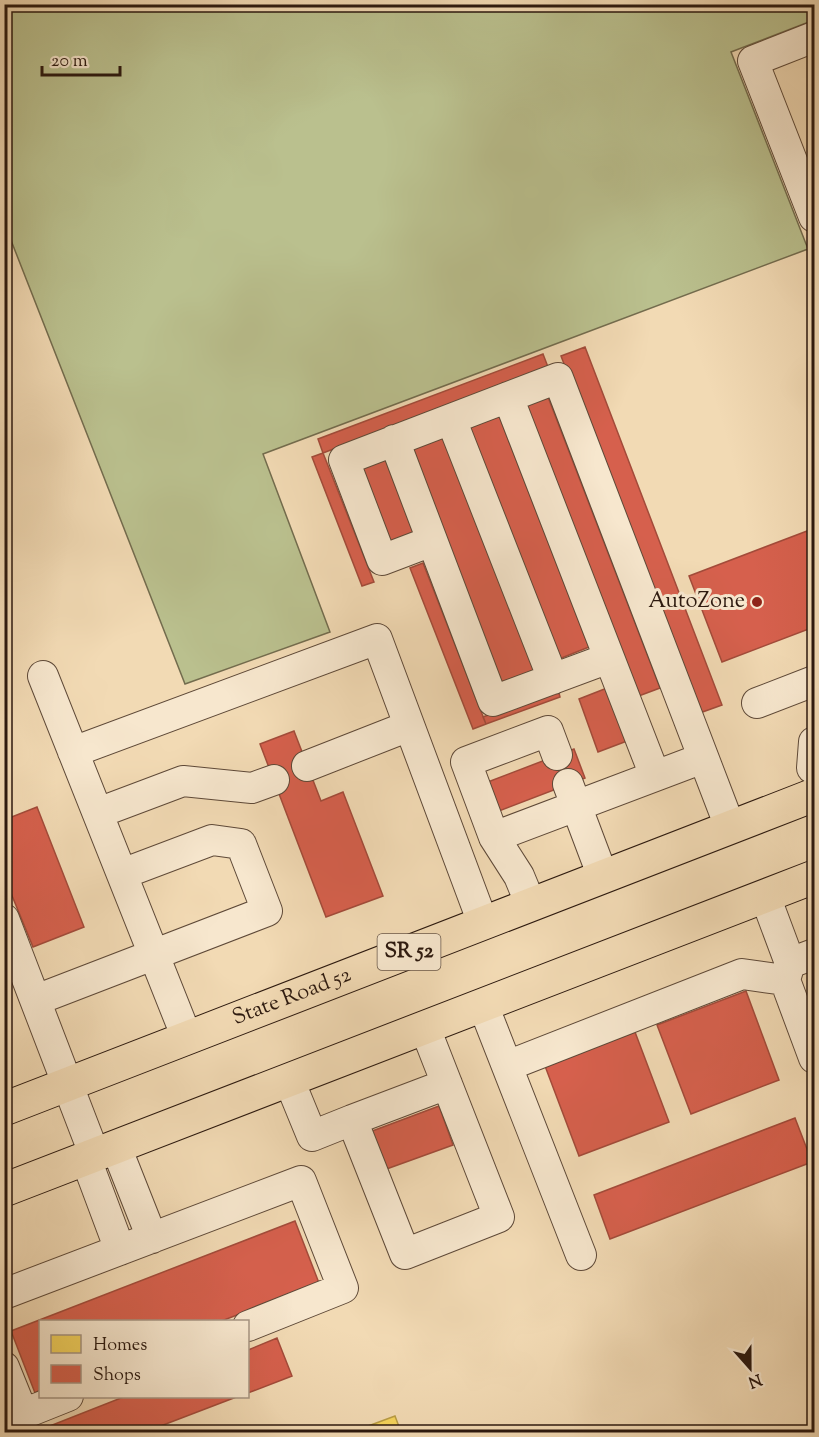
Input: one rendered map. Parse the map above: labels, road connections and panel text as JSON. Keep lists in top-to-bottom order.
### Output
{
  "streets": {
    "main road": ["SR 52", "State Road 52"]
  },
  "places": ["AutoZone"],
  "legend": ["Homes", "Shops"],
  "scale_bar": "20 m",
  "north": "bottom"
}
